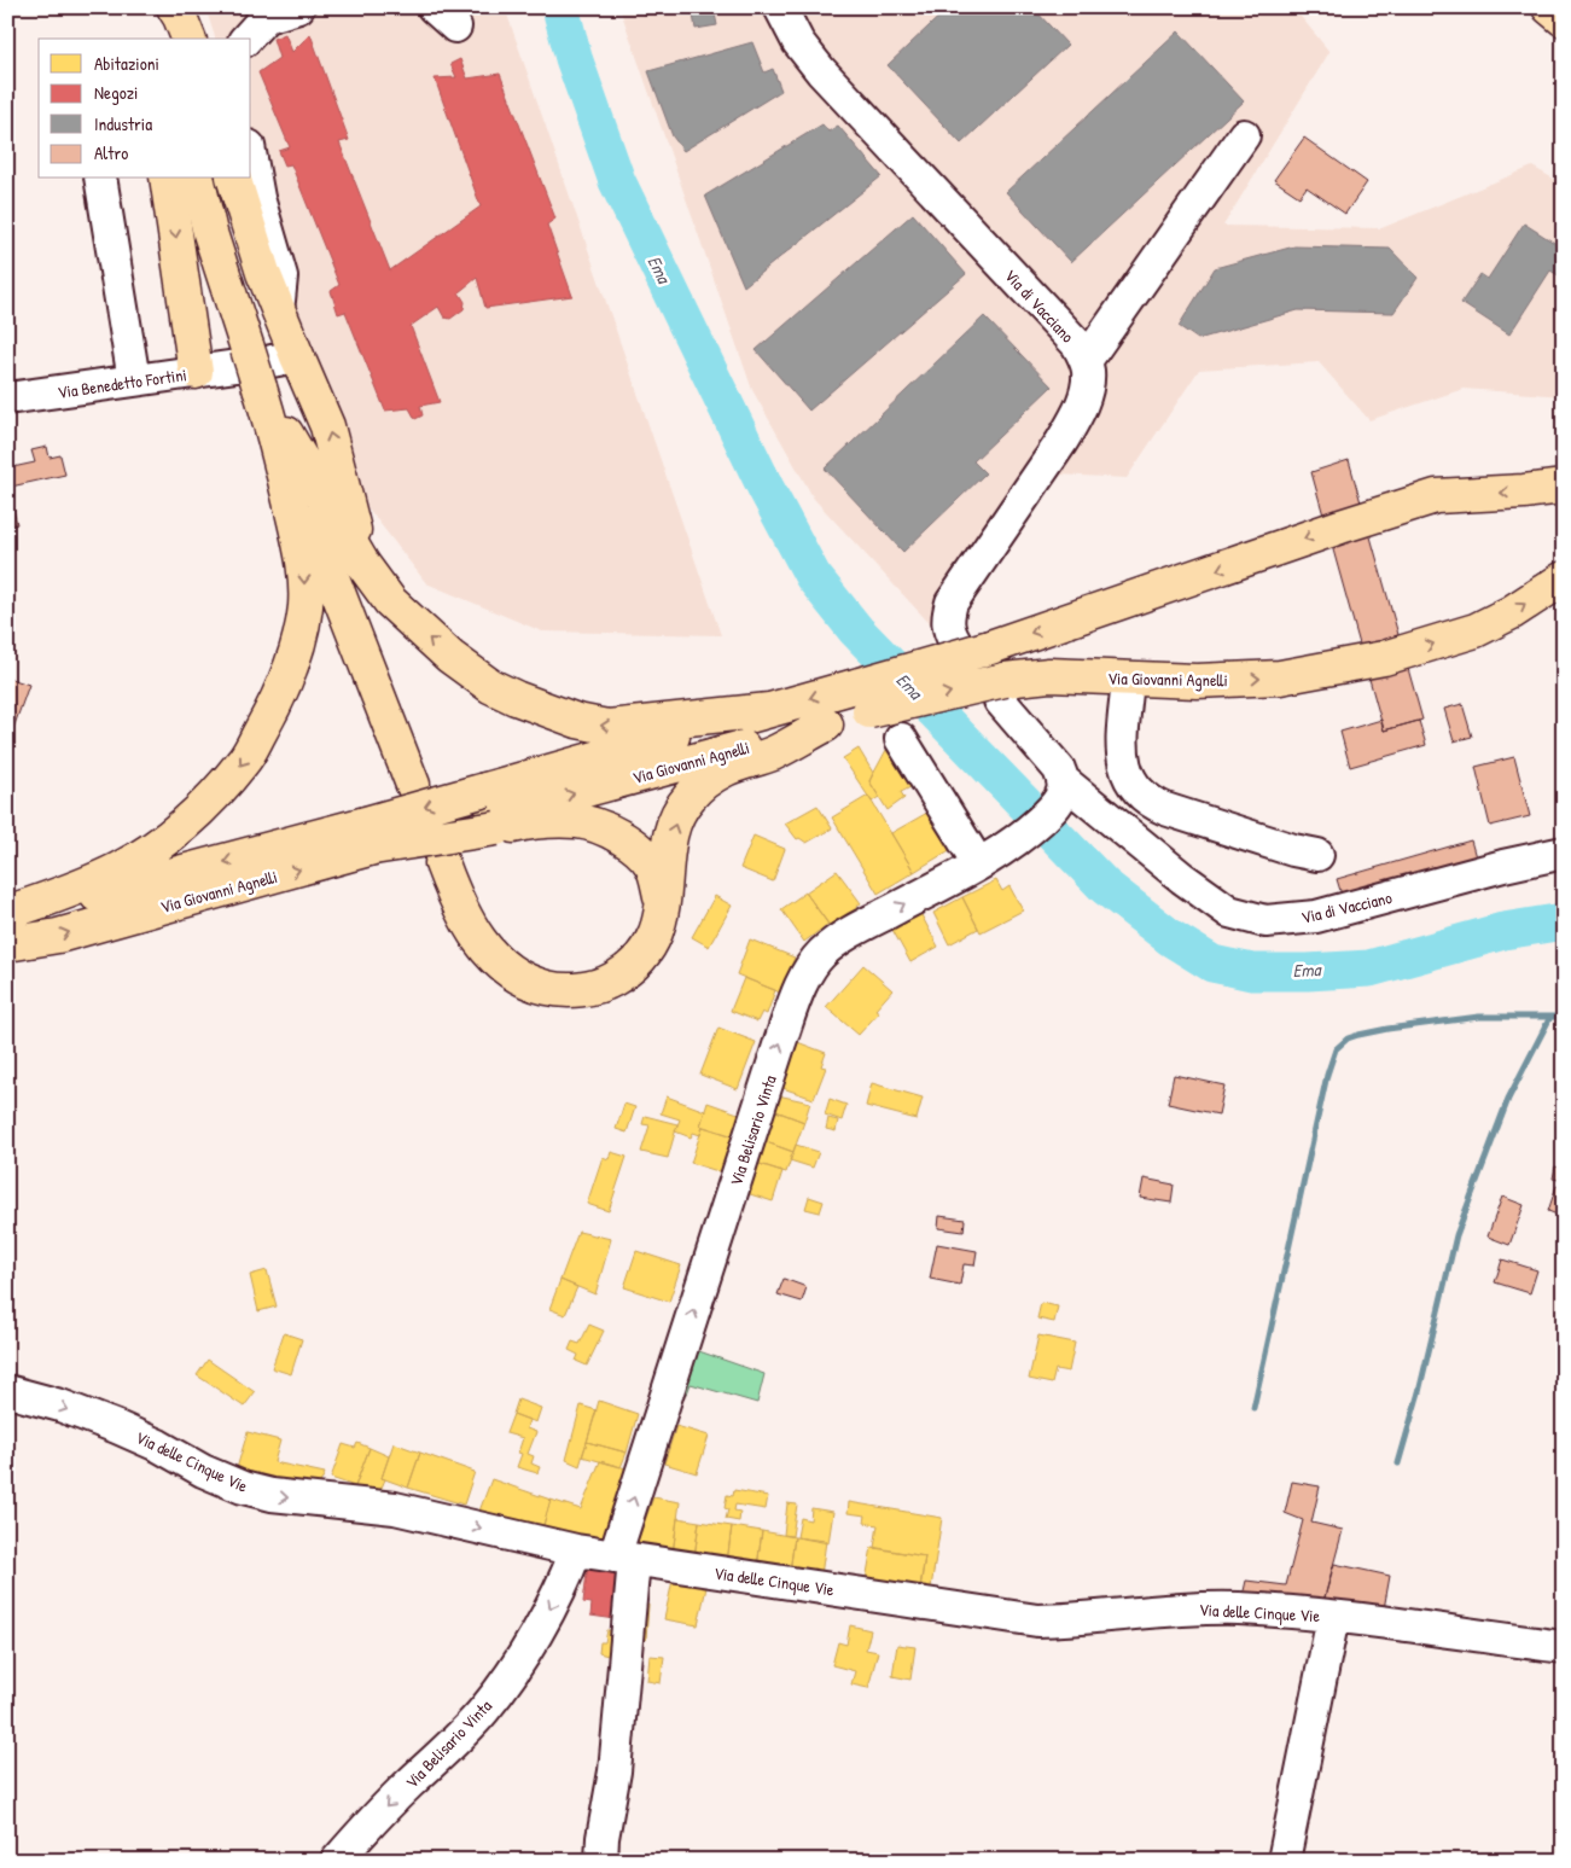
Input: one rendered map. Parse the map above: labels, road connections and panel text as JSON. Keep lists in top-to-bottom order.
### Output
{
  "streets": {
    "main road": ["Via Giovanni Agnelli"],
    "street": [
      "Via di Vacciano",
      "Via Benedetto Fortini",
      "Via Belisario Vinta",
      "Via delle Cinque Vie"
    ]
  },
  "crossings": [
    ["Via di Vacciano", "Via Giovanni Agnelli"],
    ["Via di Vacciano", "Via Belisario Vinta"],
    ["Via Belisario Vinta", "Via delle Cinque Vie"]
  ],
  "one_way": ["Via delle Cinque Vie"],
  "water": ["Ema"],
  "legend": [
    "Abitazioni",
    "Negozi",
    "Industria",
    "Altro"
  ]
}
